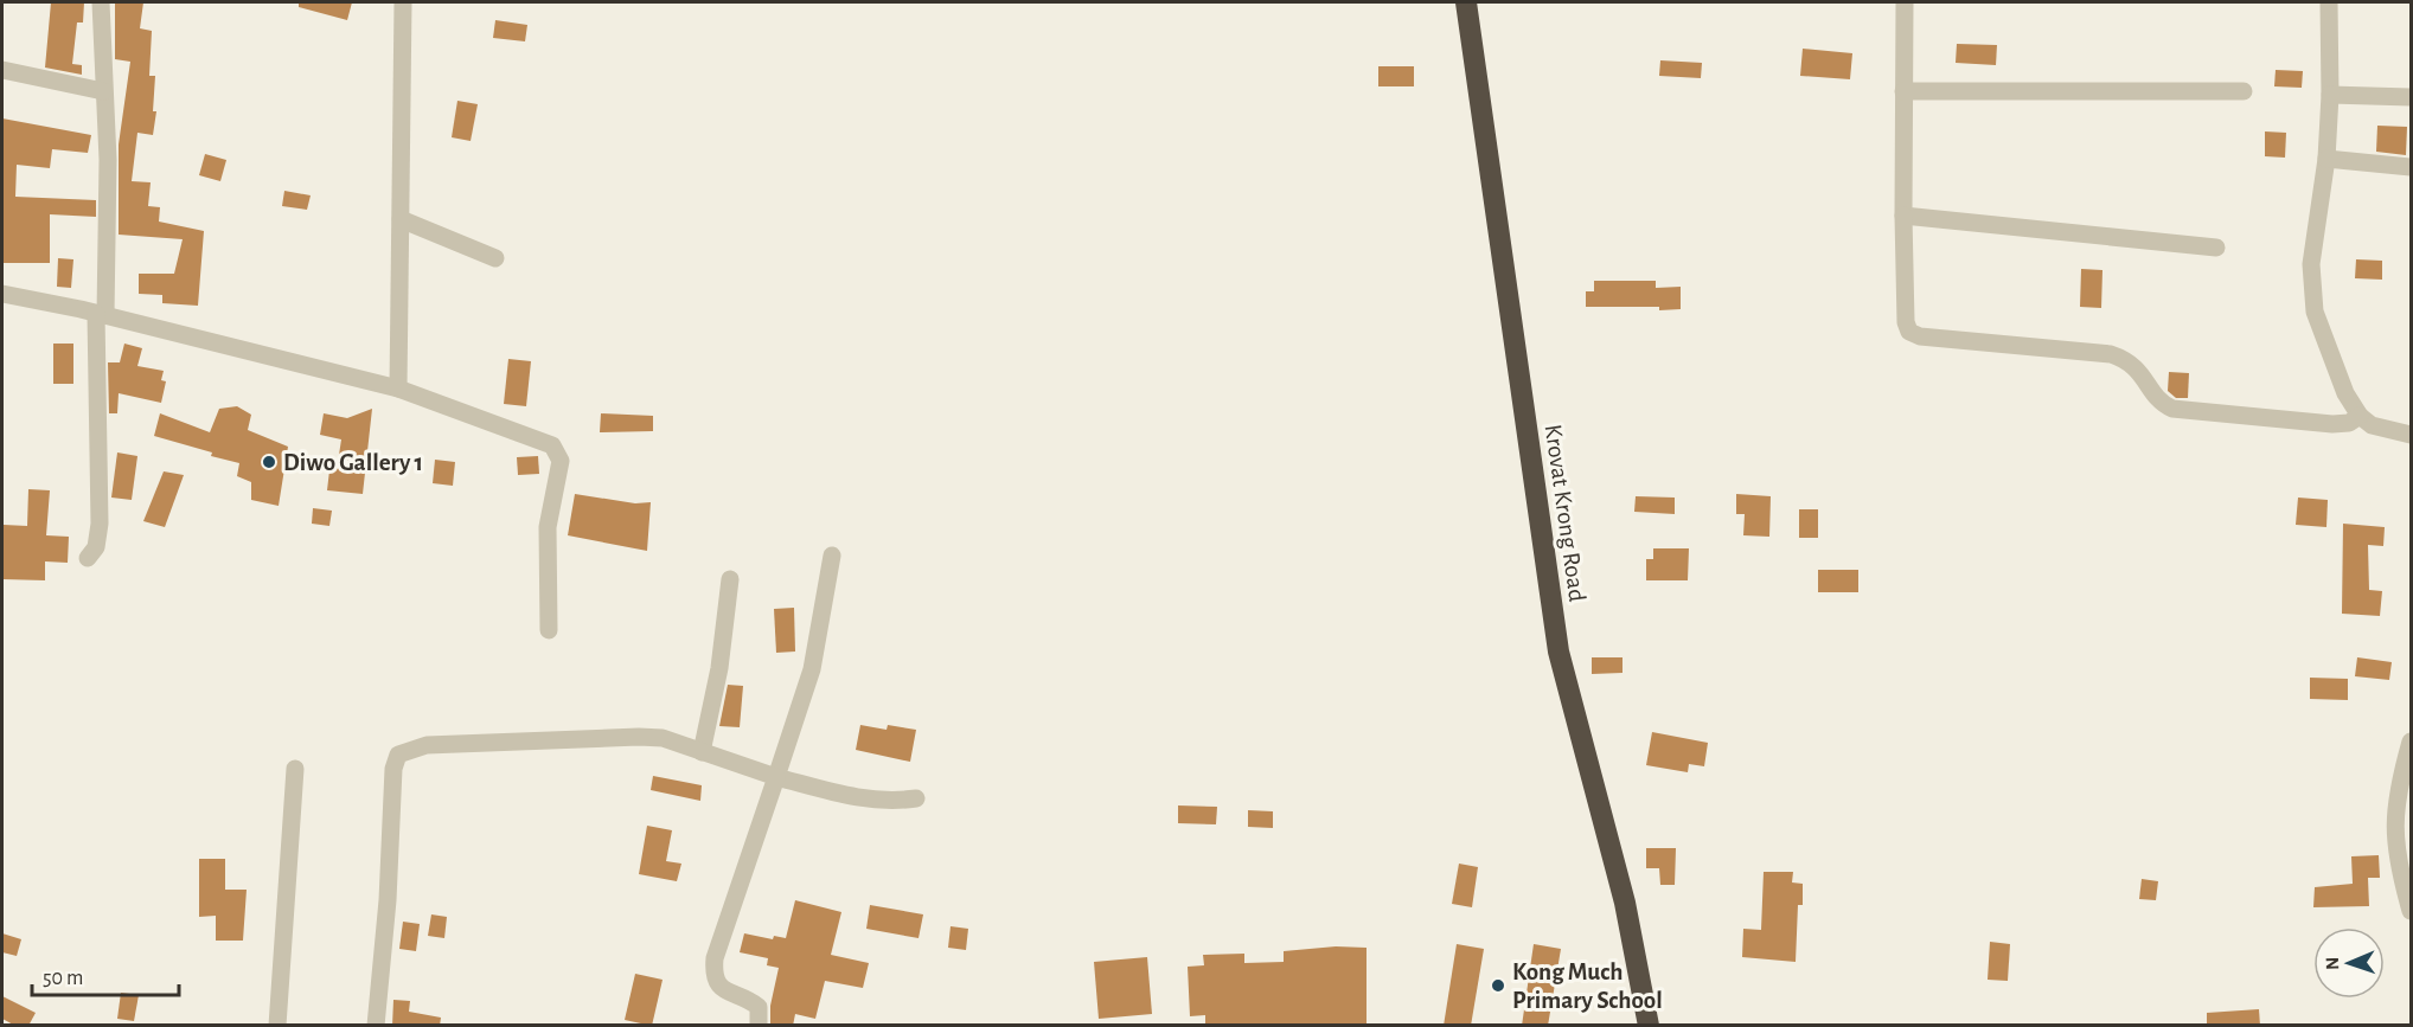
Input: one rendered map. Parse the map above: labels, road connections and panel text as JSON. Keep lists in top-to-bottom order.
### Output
{
  "streets": {
    "highway": ["Krovat Krong Road"]
  },
  "places": ["Diwo Gallery 1", "Kong Much Primary School"],
  "scale_bar": "50 m",
  "north": "left"
}
